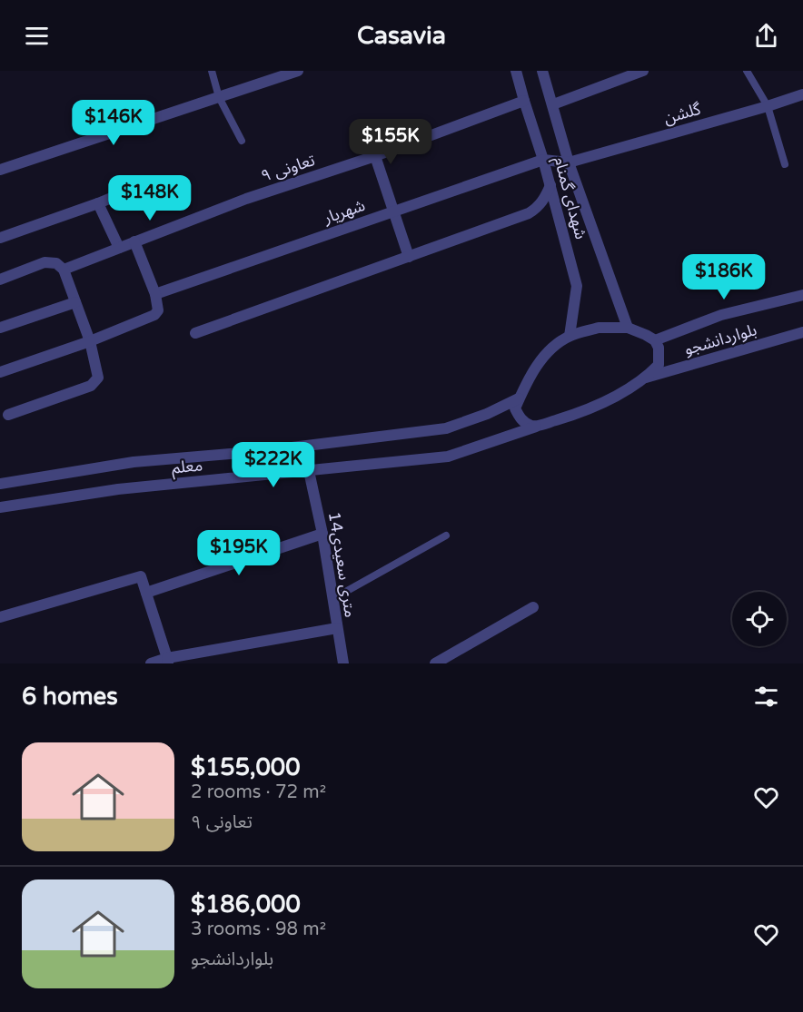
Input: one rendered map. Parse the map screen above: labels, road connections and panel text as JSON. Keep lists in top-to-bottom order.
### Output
{
  "streets": {
    "street": [
      "گلشن",
      "تعاونی ۹",
      "شهدای گمنام",
      "شهریار",
      "بلواردانشجو",
      "معلم",
      "14متری سعیدی"
    ]
  },
  "crossings": [
    ["گلشن", "شهدای گمنام"],
    ["گلشن", "شهریار"],
    ["تعاونی ۹", "شهدای گمنام"],
    ["شهدای گمنام", "شهریار"],
    ["بلواردانشجو", "معلم"],
    ["معلم", "14متری سعیدی"]
  ],
  "page": {
    "header": "Casavia",
    "price": [
      "$146K",
      "$155K",
      "$148K",
      "$186K",
      "$222K",
      "$195K"
    ],
    "heading": "6 homes",
    "list": [
      {
        "name": "$155,000",
        "note": "2 rooms · 72 m² · تعاونی ۹"
      },
      {
        "name": "$186,000",
        "note": "3 rooms · 98 m² · بلواردانشجو"
      }
    ]
  }
}
